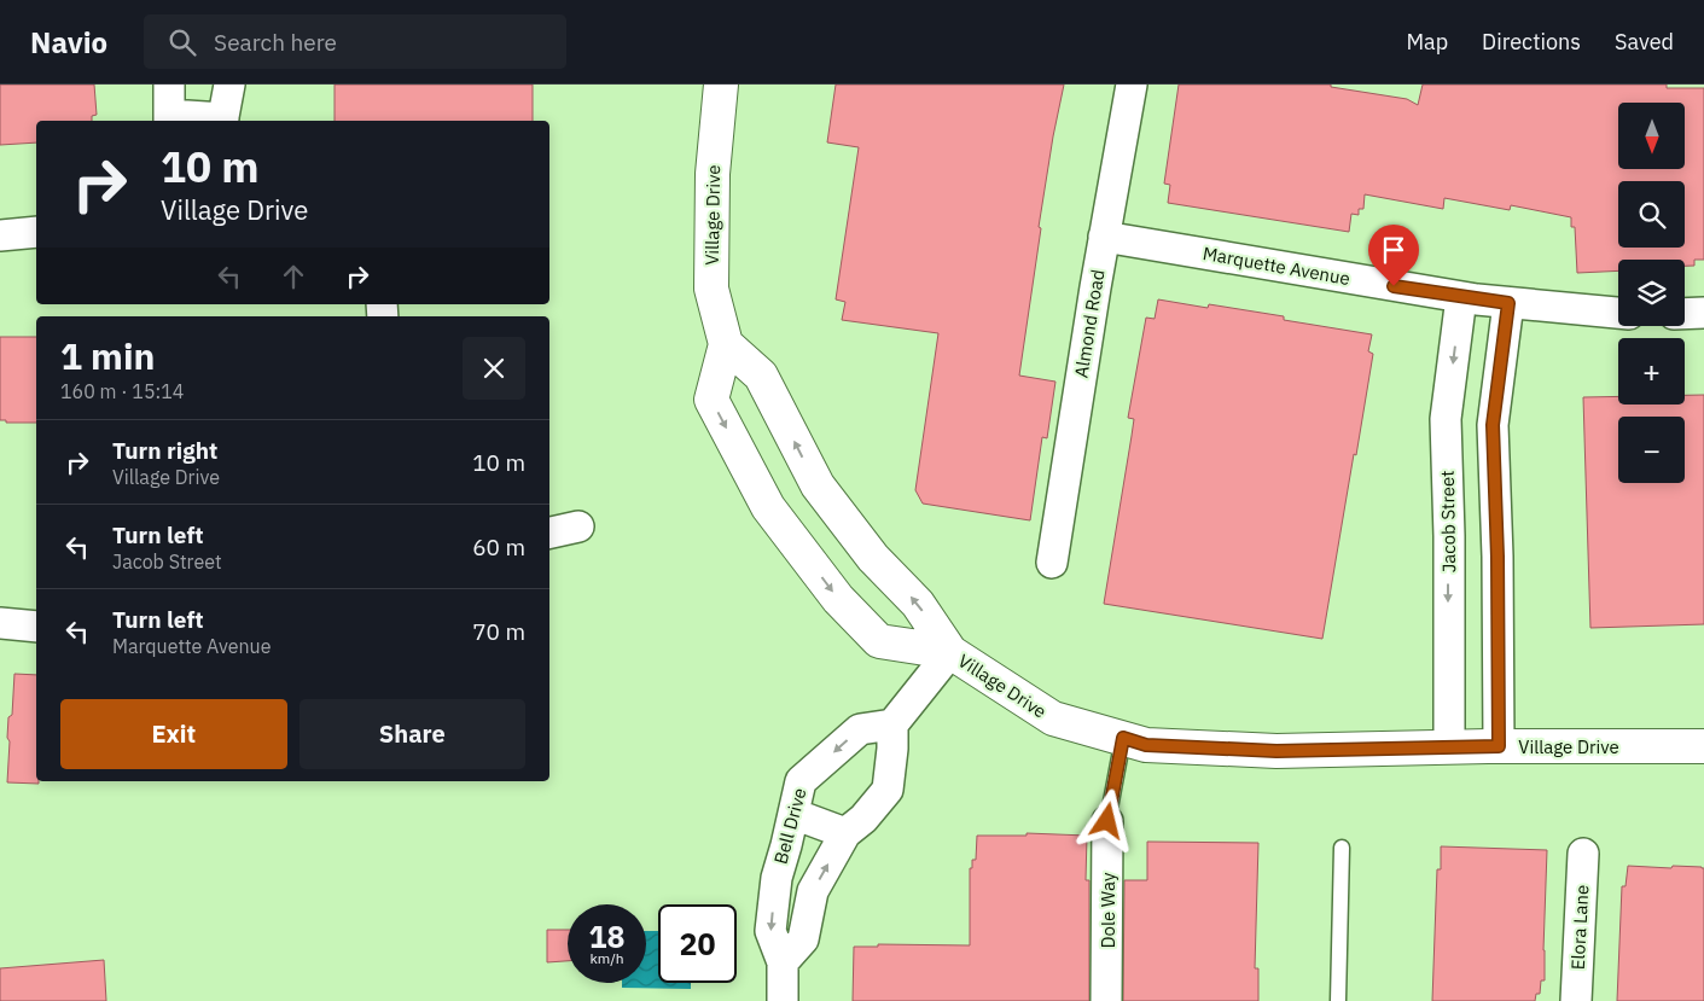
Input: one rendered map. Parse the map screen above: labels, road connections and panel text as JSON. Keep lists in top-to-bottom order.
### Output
{
  "streets": {
    "street": [
      "Village Drive",
      "Marquette Avenue",
      "Almond Road",
      "Jacob Street",
      "Bell Drive",
      "Dole Way",
      "Elora Lane"
    ]
  },
  "crossings": [
    ["Village Drive", "Jacob Street"],
    ["Marquette Avenue", "Almond Road"],
    ["Marquette Avenue", "Jacob Street"]
  ],
  "north": "bottom",
  "page": {
    "header": "Navio",
    "search": "Search here",
    "nav": ["Map", "Directions", "Saved"],
    "map_buttons": ["+", "−"],
    "turn": ["10 m", "Village Drive"],
    "heading": ["1 min", "160 m · 15:14"],
    "list": [
      {
        "name": "Turn right",
        "note": "Village Drive",
        "value": "10 m"
      },
      {
        "name": "Turn left",
        "note": "Jacob Street",
        "value": "60 m"
      },
      {
        "name": "Turn left",
        "note": "Marquette Avenue",
        "value": "70 m"
      }
    ],
    "buttons": ["Exit", "Share"],
    "speed": "18 km/h",
    "limit": "20"
  }
}
